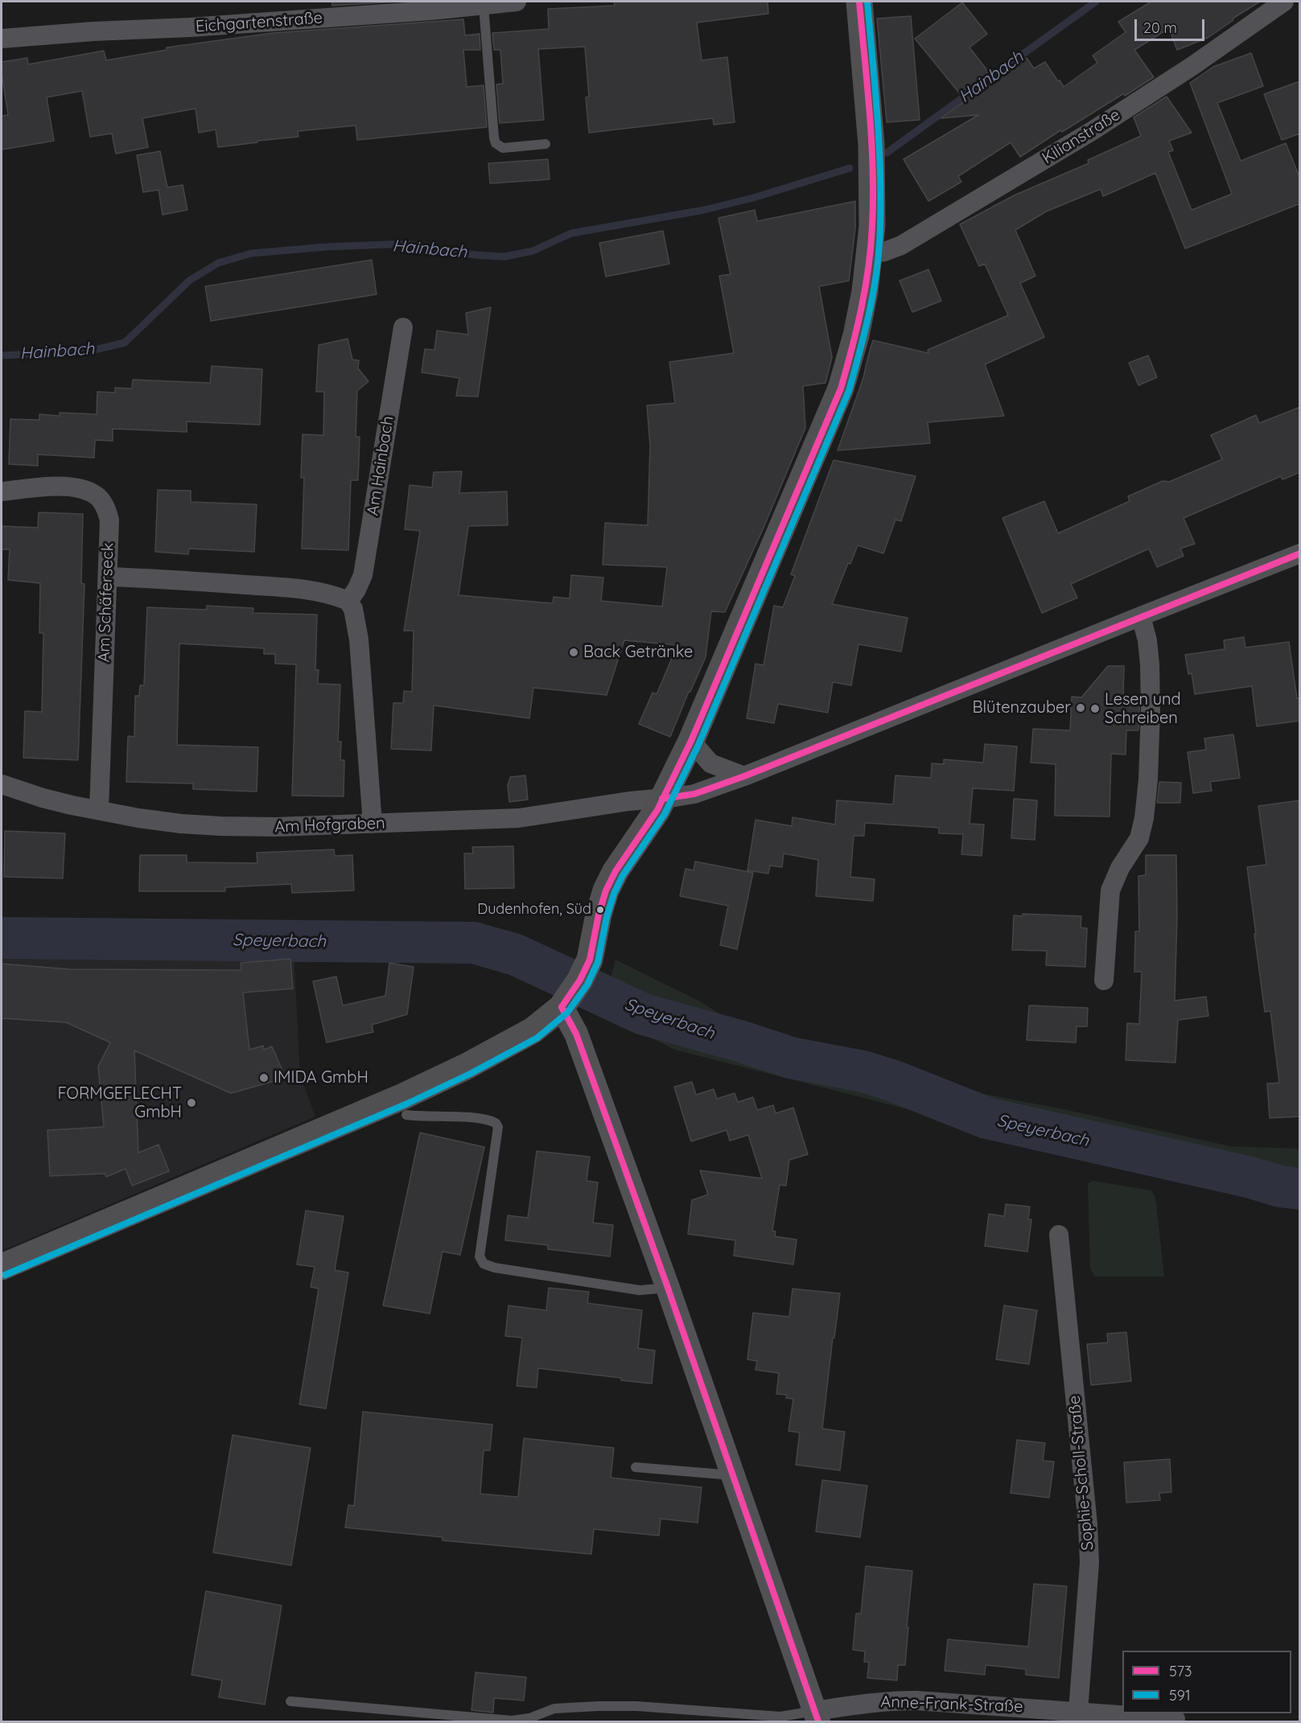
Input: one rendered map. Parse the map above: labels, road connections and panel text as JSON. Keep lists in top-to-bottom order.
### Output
{
  "streets": {
    "street": [
      "Eichgartenstraße",
      "Kilianstraße",
      "Am Hainbach",
      "Am Schäferseck",
      "Am Hofgraben",
      "Sophie-Scholl-Straße",
      "Anne-Frank-Straße"
    ]
  },
  "crossings": [
    ["Am Schäferseck", "Am Hofgraben"],
    ["Sophie-Scholl-Straße", "Anne-Frank-Straße"]
  ],
  "water": ["Hainbach", "Speyerbach"],
  "places": [
    "Back Getränke",
    "Blütenzauber",
    "Lesen und Schreiben",
    "Dudenhofen, Süd",
    "IMIDA GmbH",
    "FORMGEFLECHT GmbH"
  ],
  "lines": ["transit line 573", "transit line 591"],
  "legend": ["573", "591"],
  "scale_bar": "20 m"
}
